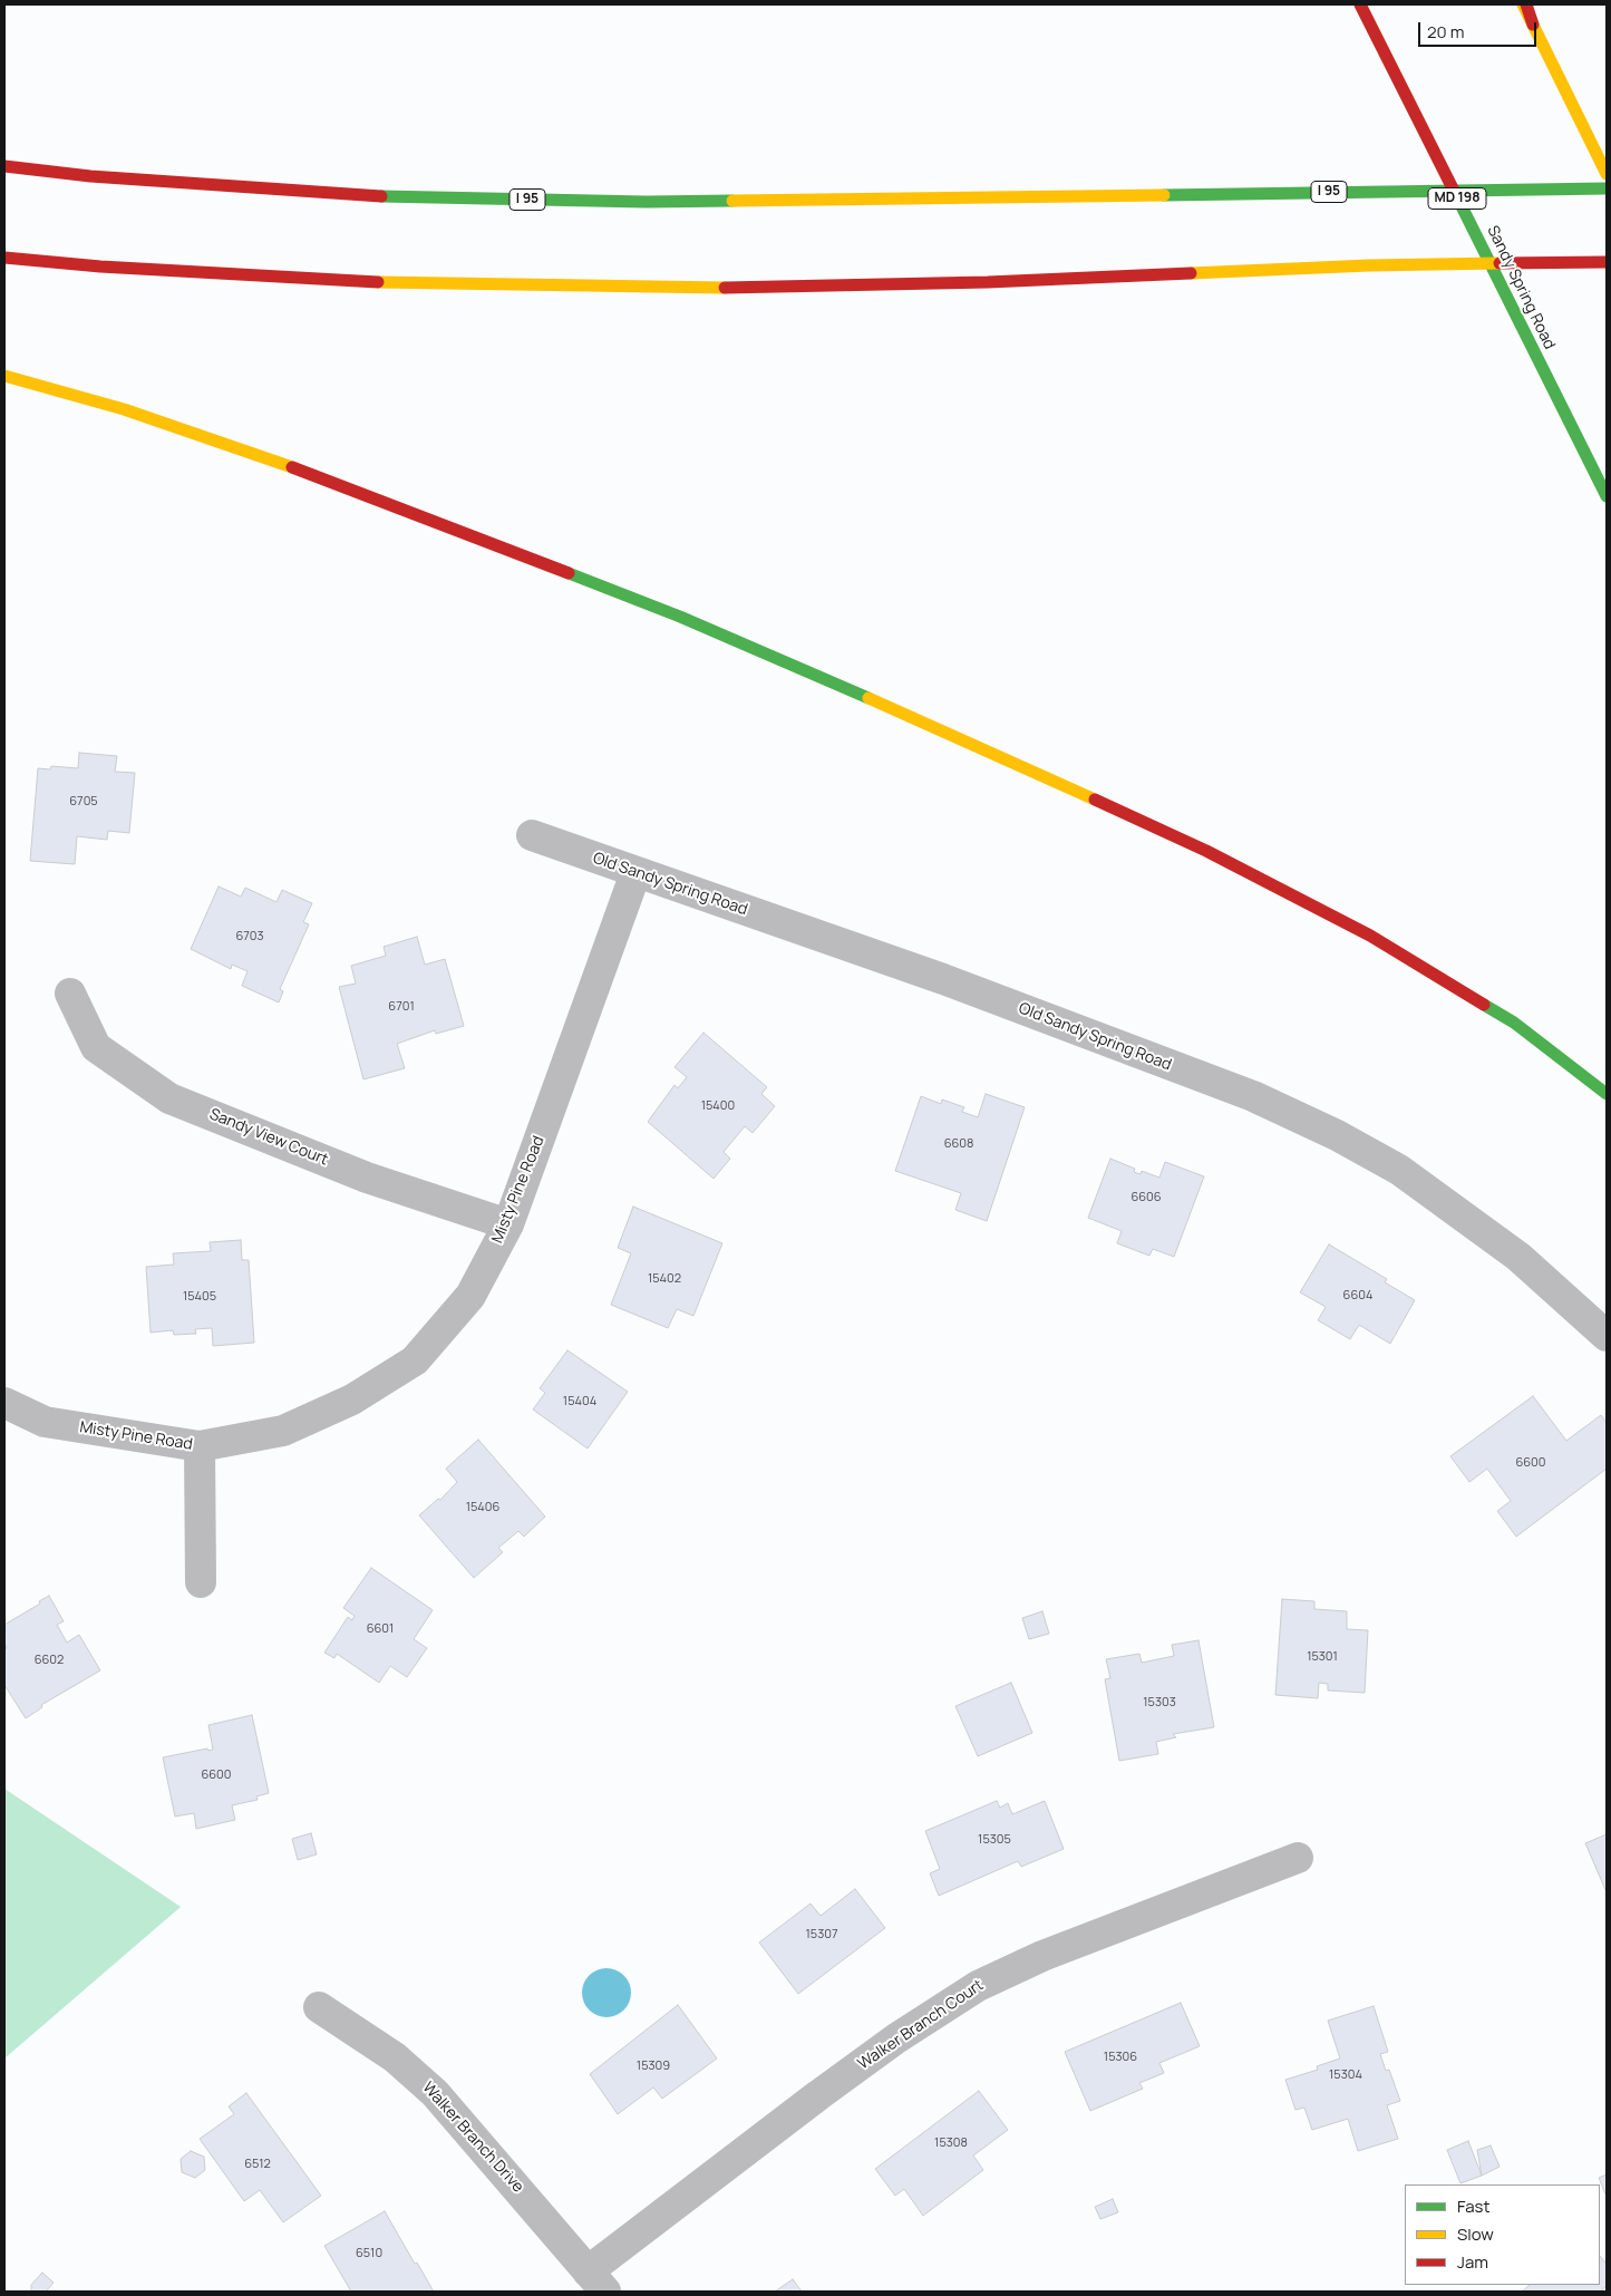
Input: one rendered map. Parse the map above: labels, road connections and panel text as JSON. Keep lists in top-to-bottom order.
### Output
{
  "streets": {
    "main road": ["I 95", "MD 198", "Sandy Spring Road"],
    "street": [
      "Old Sandy Spring Road",
      "Sandy View Court",
      "Misty Pine Road",
      "Walker Branch Court",
      "Walker Branch Drive"
    ]
  },
  "crossings": [
    ["Old Sandy Spring Road", "Misty Pine Road"],
    ["Sandy View Court", "Misty Pine Road"],
    ["Walker Branch Court", "Walker Branch Drive"]
  ],
  "house_numbers": [
    "6705",
    "6703",
    "6701",
    "15400",
    "6608",
    "6606",
    "15402",
    "6604",
    "15405",
    "15404",
    "6600",
    "15406",
    "6601",
    "15301",
    "6602",
    "15303",
    "6600",
    "15305",
    "15307",
    "15306",
    "15309",
    "15304",
    "15308",
    "6512",
    "6510"
  ],
  "legend": ["Fast", "Slow", "Jam"],
  "scale_bar": "20 m"
}
